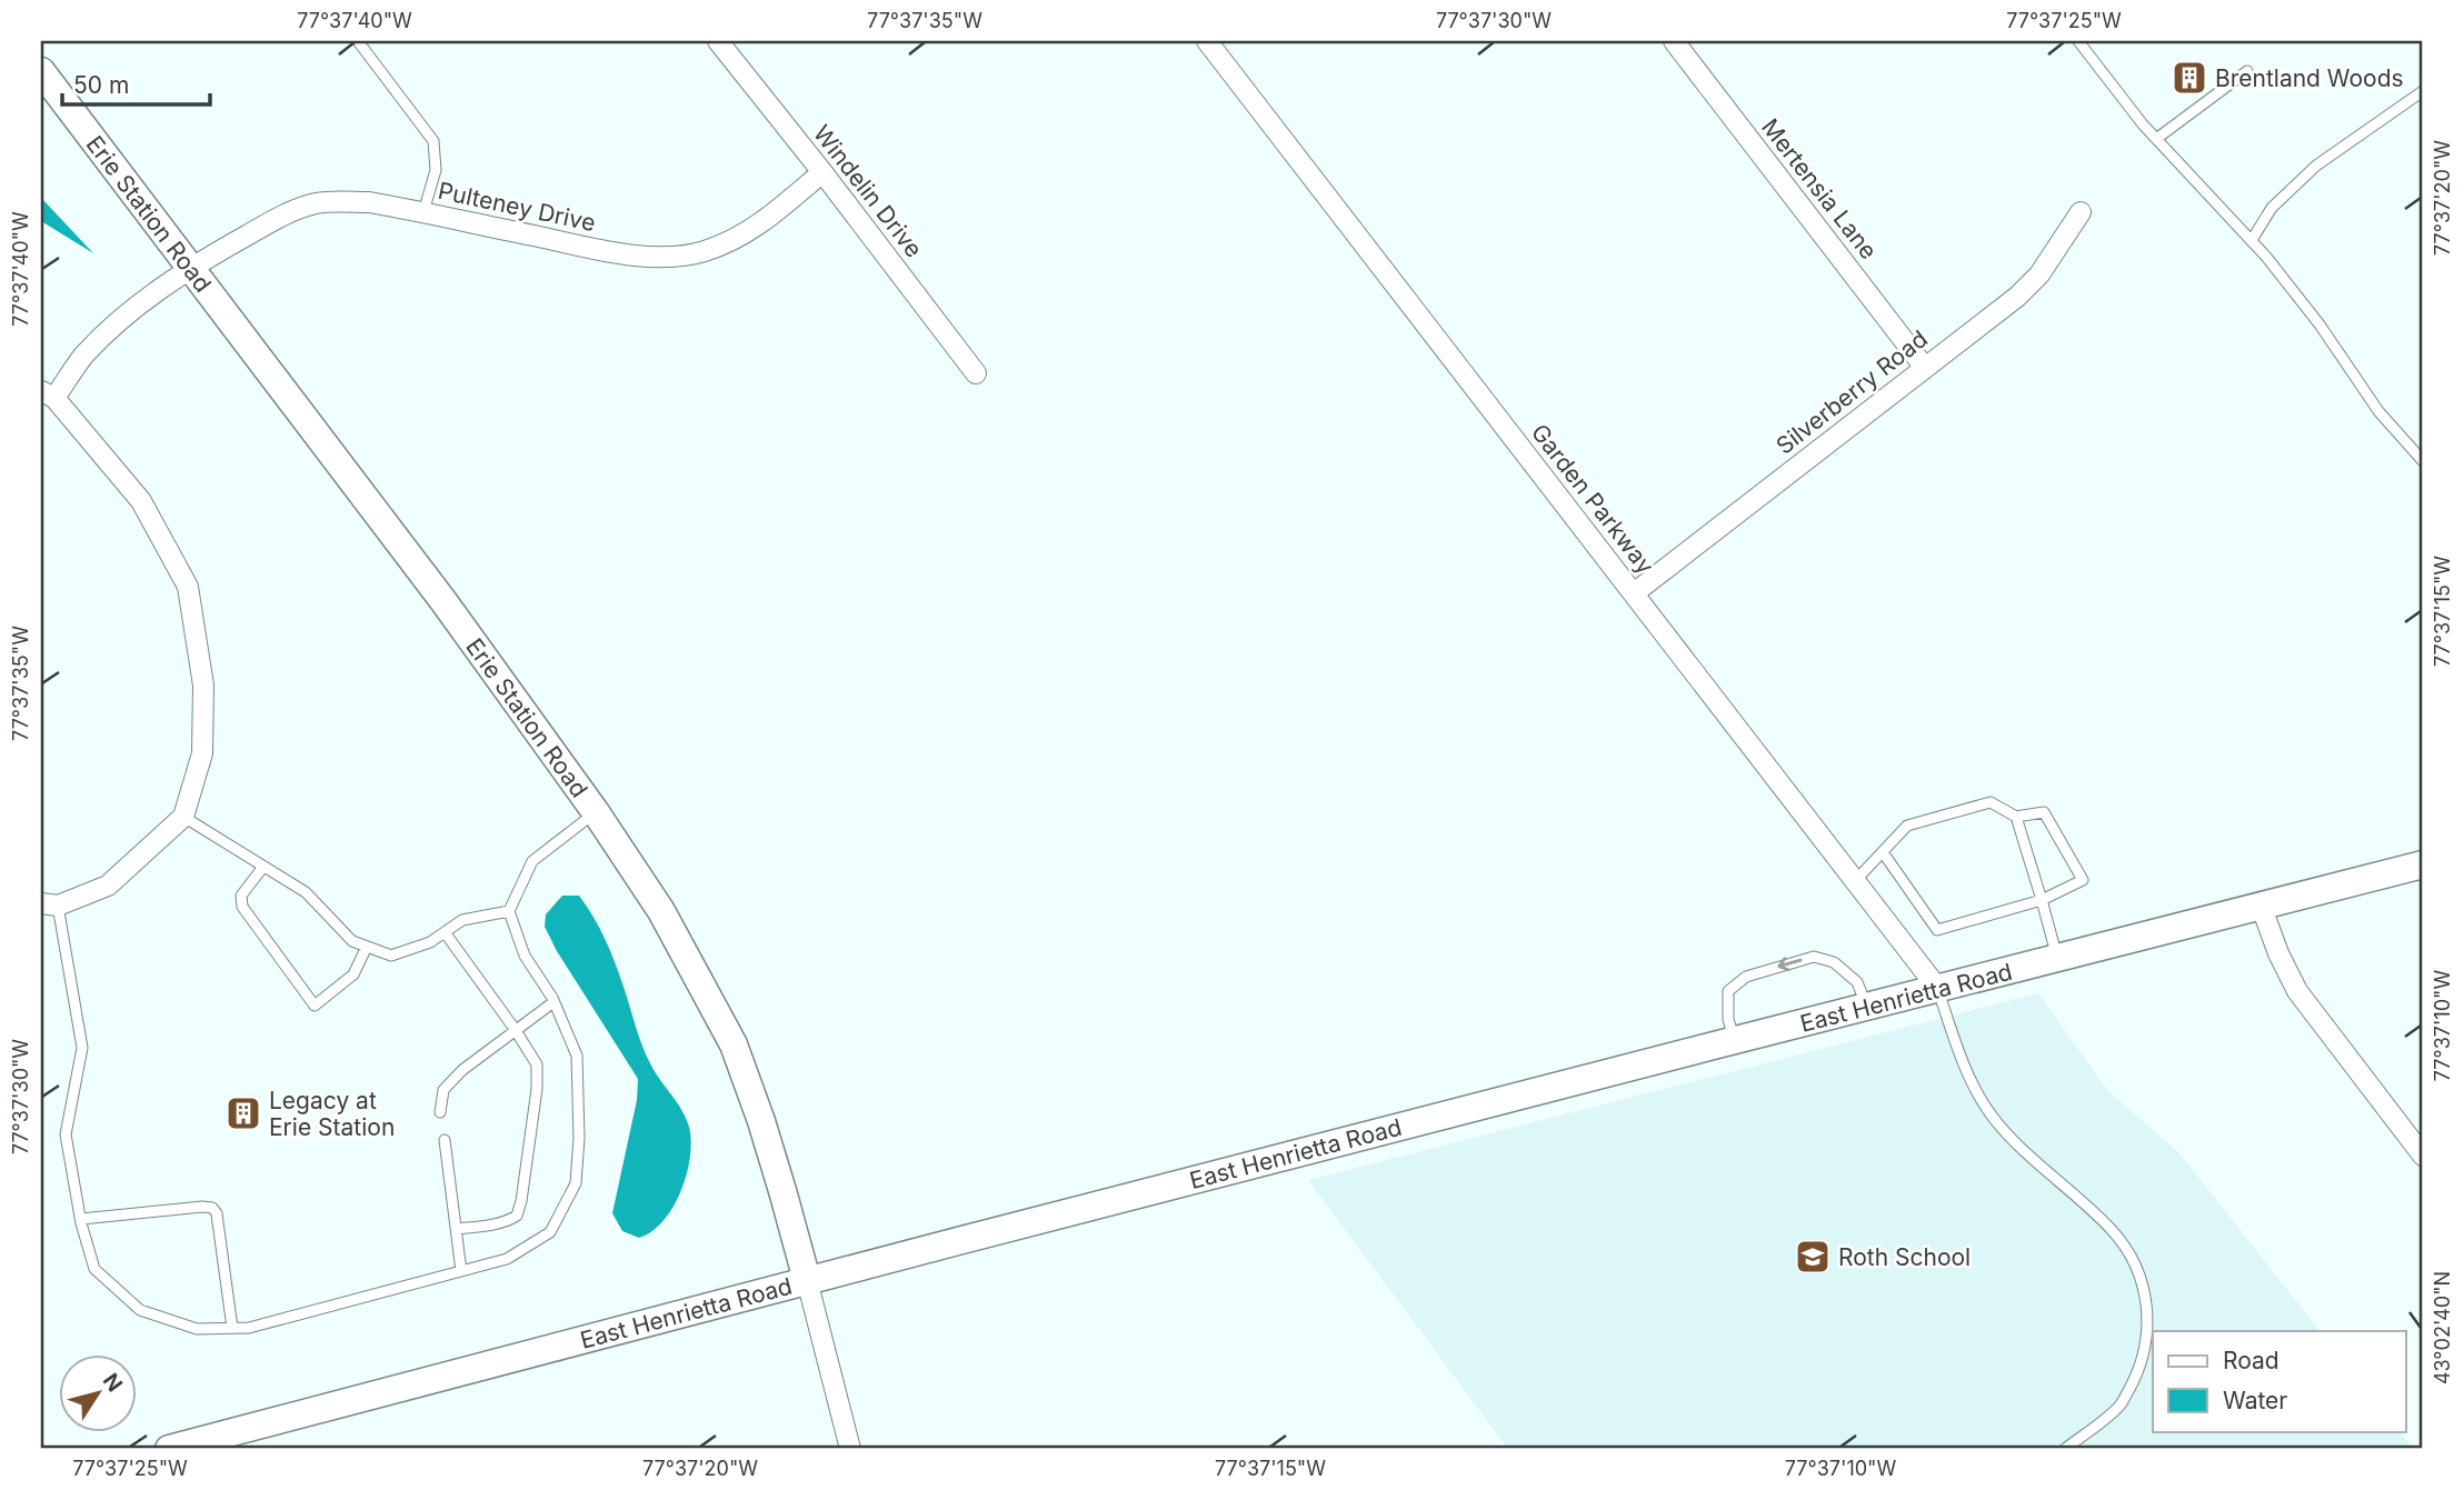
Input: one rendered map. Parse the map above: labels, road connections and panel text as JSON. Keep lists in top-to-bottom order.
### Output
{
  "streets": {
    "main road": ["Erie Station Road", "East Henrietta Road"],
    "street": [
      "Mertensia Lane",
      "Windelin Drive",
      "Pulteney Drive",
      "Silverberry Road",
      "Garden Parkway"
    ]
  },
  "crossings": [
    ["Mertensia Lane", "Silverberry Road"],
    ["Windelin Drive", "Pulteney Drive"],
    ["Pulteney Drive", "Erie Station Road"],
    ["Erie Station Road", "East Henrietta Road"],
    ["Silverberry Road", "Garden Parkway"],
    ["Garden Parkway", "East Henrietta Road"]
  ],
  "places": {
    "building": ["Brentland Woods", "Legacy at Erie Station"],
    "school or university": ["Roth School"]
  },
  "legend": ["Road", "Water"],
  "scale_bar": "50 m",
  "north": "top right",
  "coordinates": [
    "77°37'40\"W",
    "77°37'35\"W",
    "77°37'30\"W",
    "77°37'25\"W",
    "77°37'20\"W",
    "77°37'15\"W",
    "77°37'10\"W",
    "43°02'40\"N"
  ]
}
